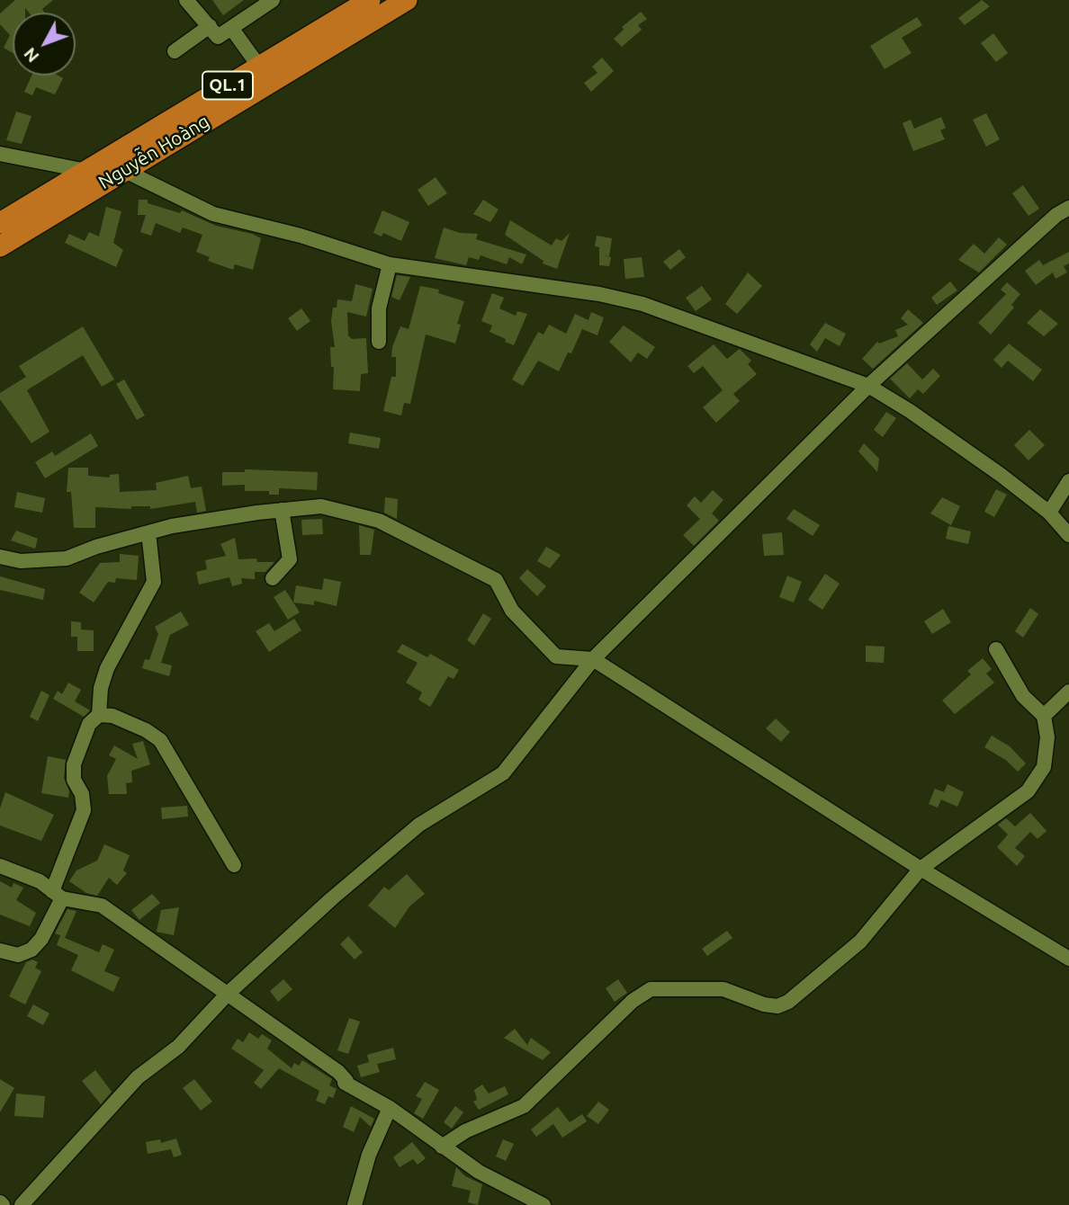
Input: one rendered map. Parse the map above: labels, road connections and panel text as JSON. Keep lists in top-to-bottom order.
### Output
{
  "streets": {
    "highway": ["QL.1", "Nguyễn Hoàng"]
  },
  "north": "bottom left"
}
